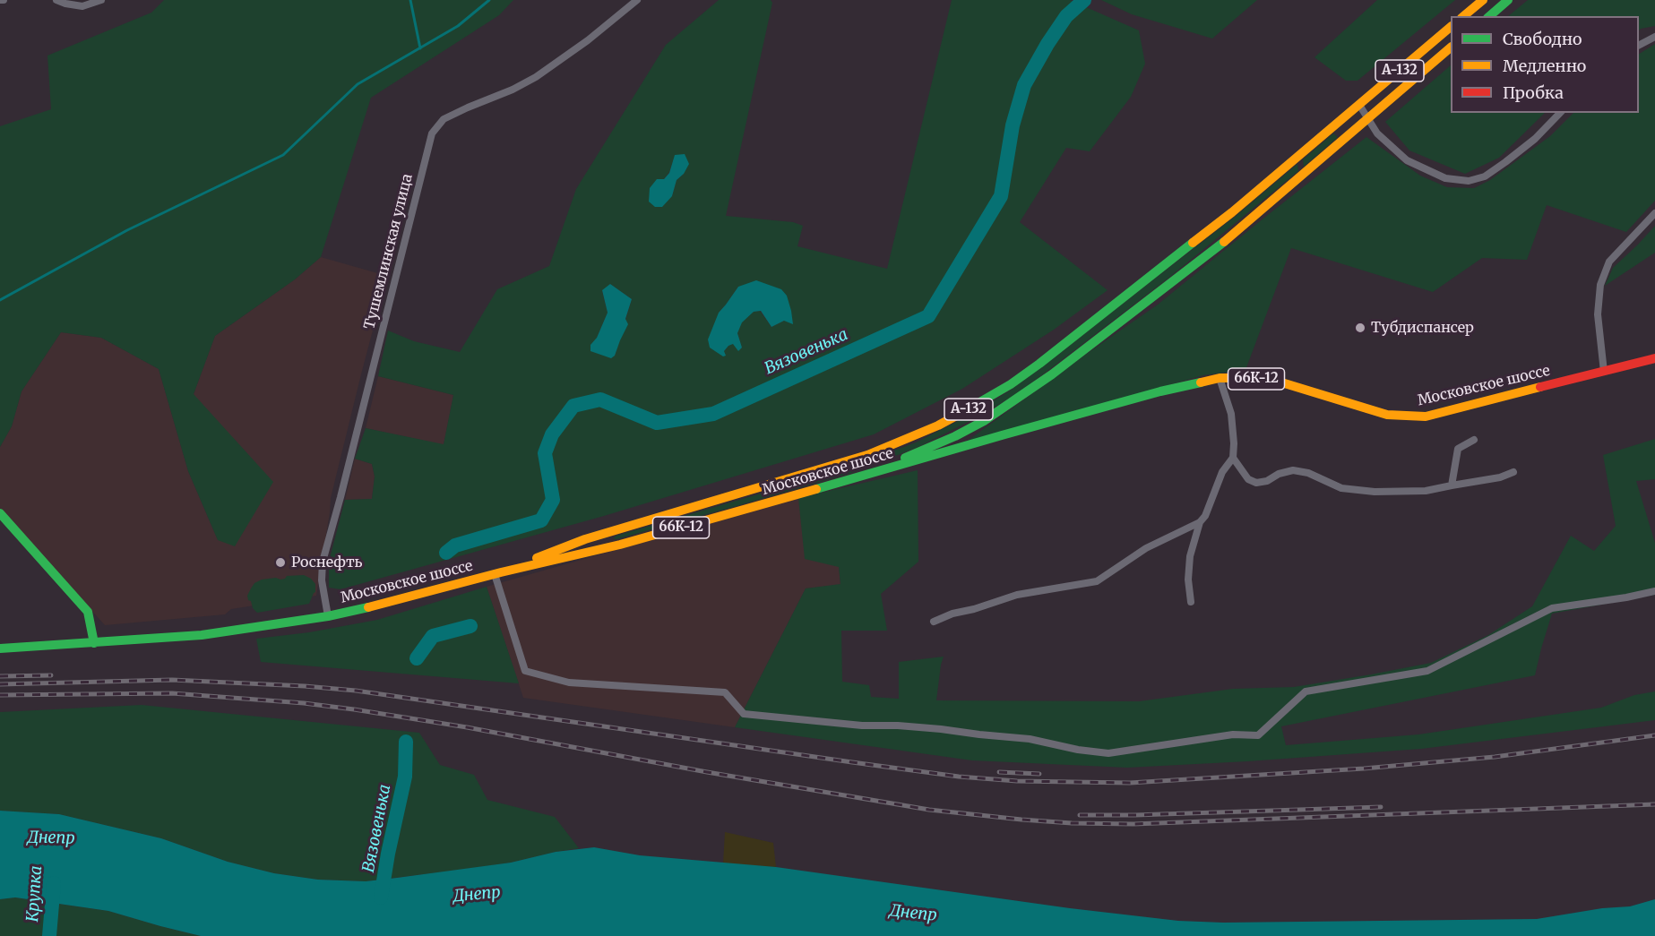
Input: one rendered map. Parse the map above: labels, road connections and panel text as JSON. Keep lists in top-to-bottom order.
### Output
{
  "streets": {
    "main road": ["А-132", "66К-12", "Московское шоссе"],
    "street": ["Тушемлинская улица"]
  },
  "crossings": [
    ["А-132", "Московское шоссе"],
    ["Тушемлинская улица", "Московское шоссе"]
  ],
  "water": ["Вязовенька", "Днепр", "Крупка"],
  "places": ["Тубдиспансер", "Роснефть"],
  "legend": ["Свободно", "Медленно", "Пробка"]
}
